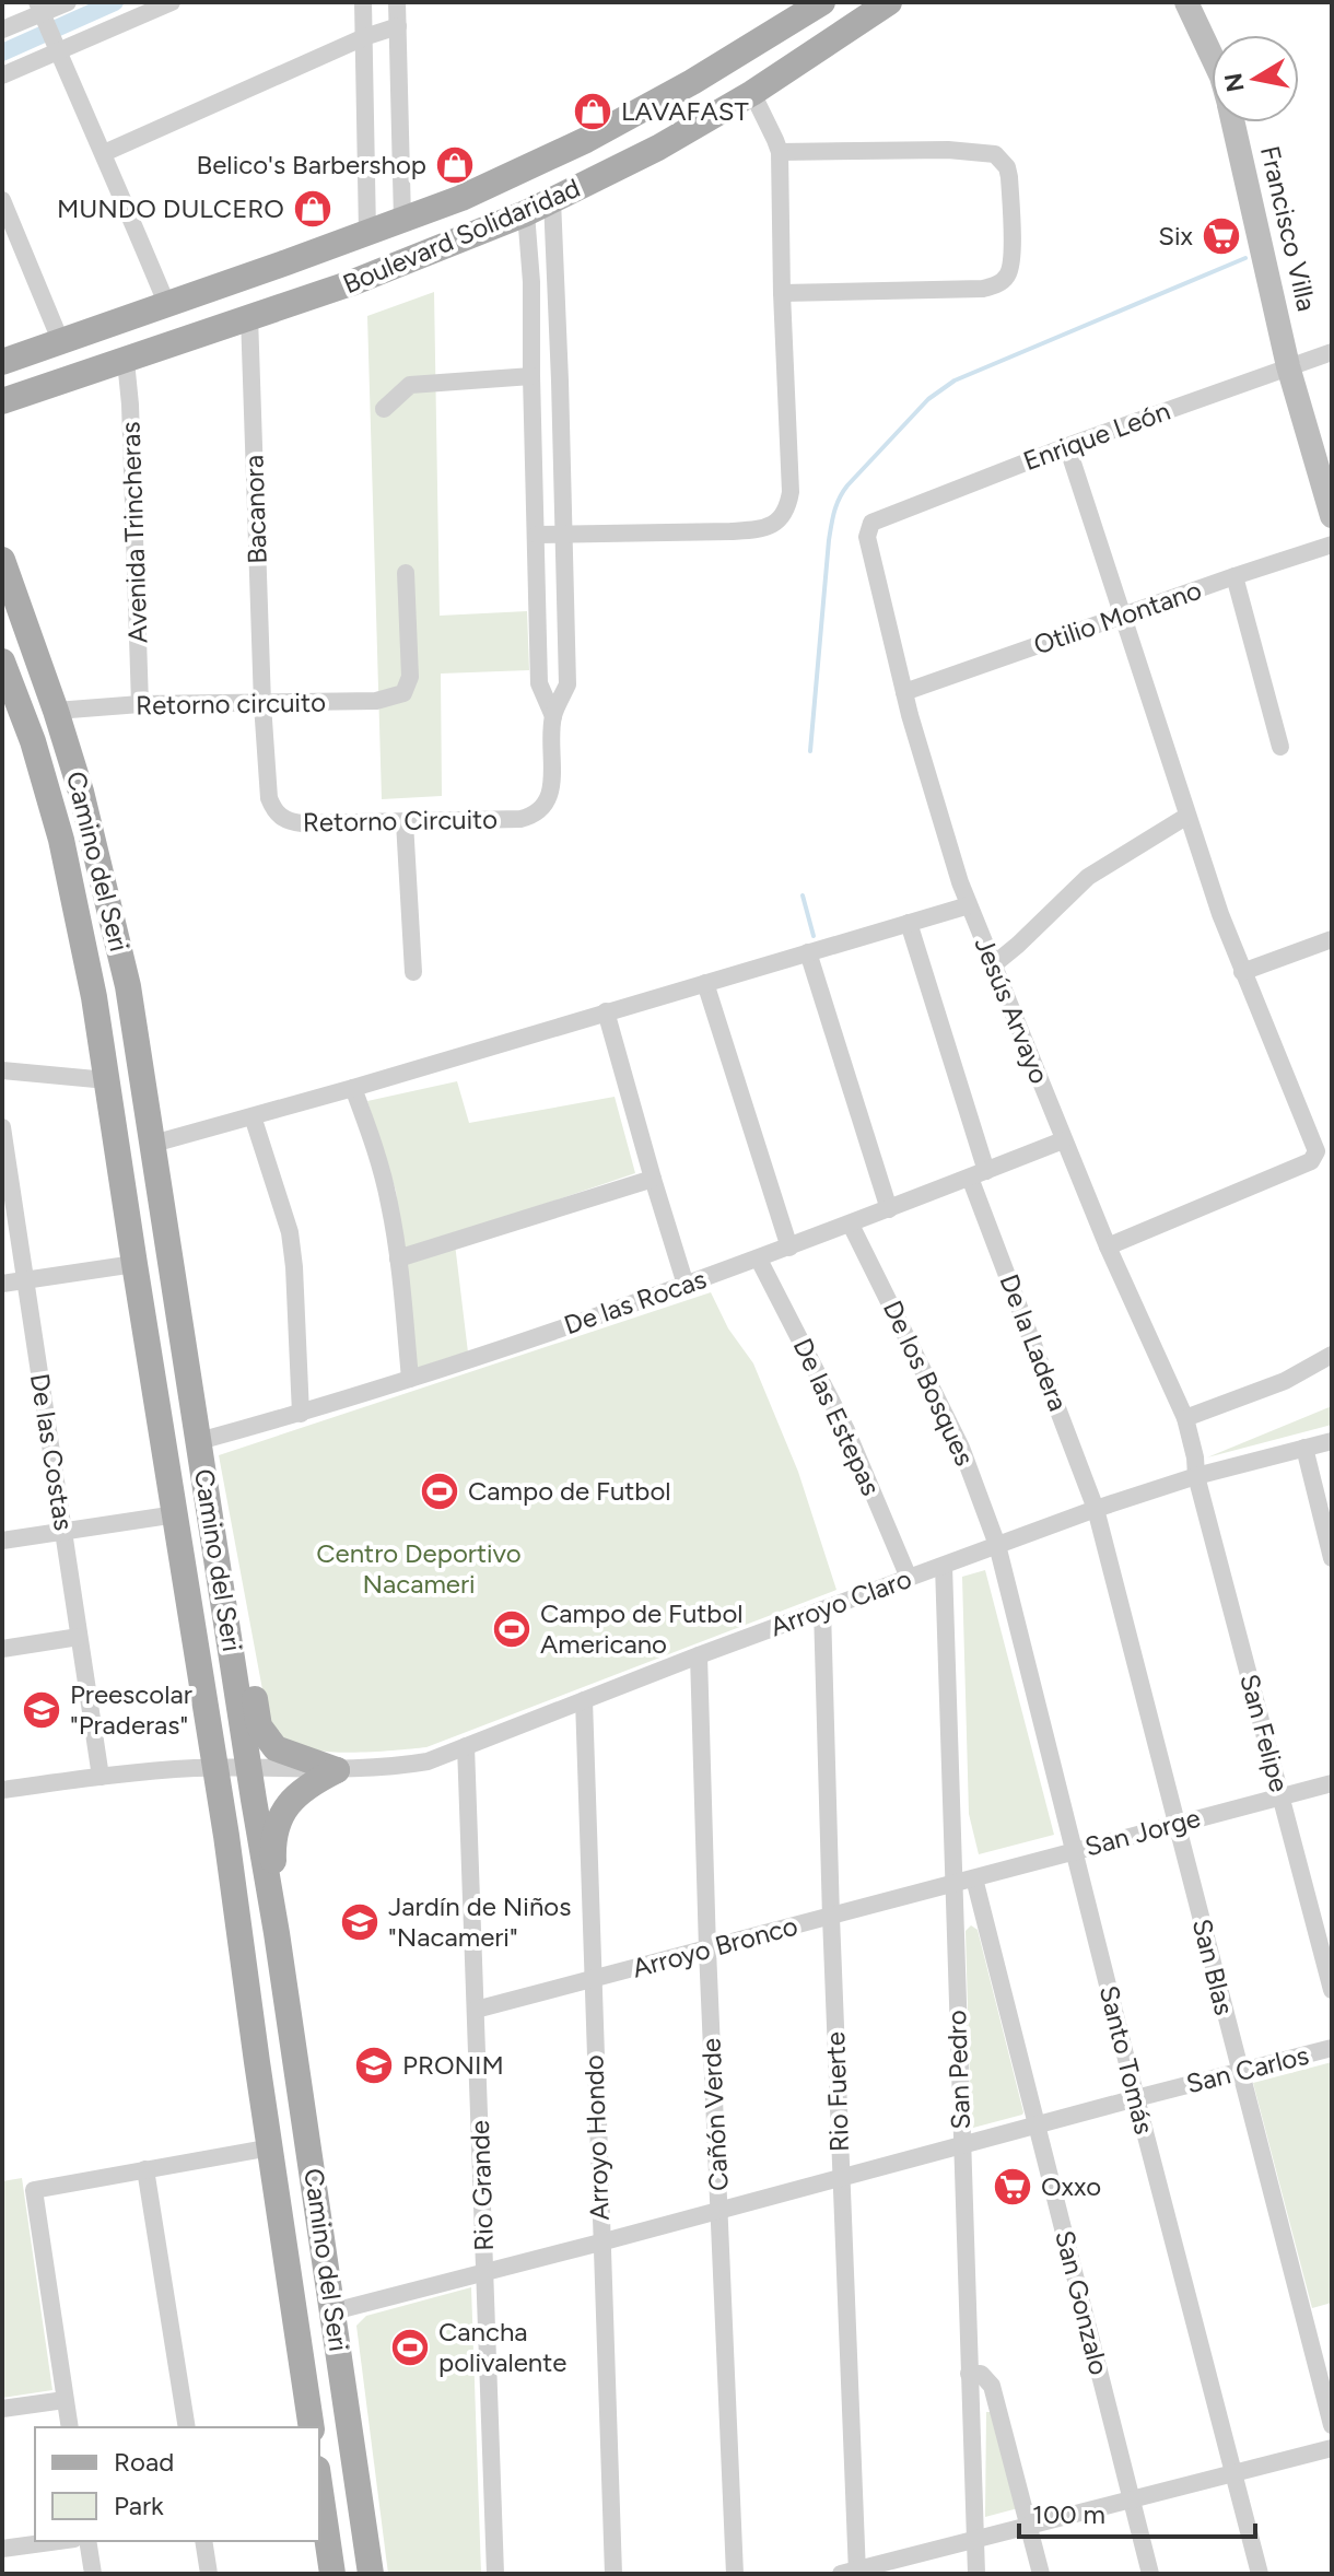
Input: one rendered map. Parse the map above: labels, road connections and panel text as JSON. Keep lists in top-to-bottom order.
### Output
{
  "streets": {
    "main road": ["Francisco Villa", "Boulevard Solidaridad", "Camino del Seri"],
    "street": [
      "Enrique León",
      "Bacanora",
      "Avenida Trincheras",
      "Otilio Montano",
      "Retorno circuito",
      "Retorno Circuito",
      "Jesús Arvayo",
      "De las Rocas",
      "De la Ladera",
      "De los Bosques",
      "De las Estepas",
      "De las Costas",
      "Arroyo Claro",
      "San Felipe",
      "San Jorge",
      "Arroyo Bronco",
      "San Blas",
      "Santo Tomás",
      "San Pedro",
      "San Carlos",
      "Rio Fuerte",
      "Cañón Verde",
      "Arroyo Hondo",
      "Rio Grande",
      "San Gonzalo"
    ]
  },
  "crossings": [
    ["Francisco Villa", "Enrique León"],
    ["Boulevard Solidaridad", "Bacanora"],
    ["Boulevard Solidaridad", "Avenida Trincheras"],
    ["Enrique León", "Jesús Arvayo"],
    ["Bacanora", "Retorno circuito"],
    ["Bacanora", "Retorno Circuito"],
    ["Avenida Trincheras", "Retorno circuito"],
    ["Otilio Montano", "Jesús Arvayo"],
    ["Retorno circuito", "Retorno Circuito"],
    ["Retorno circuito", "Camino del Seri"],
    ["Camino del Seri", "De las Rocas"],
    ["Camino del Seri", "Arroyo Claro"],
    ["Camino del Seri", "San Carlos"],
    ["Jesús Arvayo", "De las Rocas"],
    ["Jesús Arvayo", "Arroyo Claro"],
    ["Jesús Arvayo", "San Felipe"],
    ["De las Rocas", "De la Ladera"],
    ["De las Rocas", "De los Bosques"],
    ["De las Rocas", "De las Estepas"],
    ["De la Ladera", "Arroyo Claro"],
    ["De la Ladera", "San Blas"],
    ["De los Bosques", "Arroyo Claro"],
    ["De los Bosques", "Santo Tomás"],
    ["De las Estepas", "Arroyo Claro"],
    ["De las Costas", "Arroyo Claro"],
    ["Arroyo Claro", "San Felipe"],
    ["Arroyo Claro", "San Blas"],
    ["Arroyo Claro", "Santo Tomás"],
    ["Arroyo Claro", "San Pedro"],
    ["Arroyo Claro", "Rio Fuerte"],
    ["Arroyo Claro", "Cañón Verde"],
    ["Arroyo Claro", "Arroyo Hondo"],
    ["Arroyo Claro", "Rio Grande"],
    ["San Felipe", "San Jorge"],
    ["San Jorge", "Arroyo Bronco"],
    ["San Jorge", "San Blas"],
    ["San Jorge", "Santo Tomás"],
    ["San Jorge", "San Pedro"],
    ["San Jorge", "San Gonzalo"],
    ["Arroyo Bronco", "San Pedro"],
    ["Arroyo Bronco", "Rio Fuerte"],
    ["Arroyo Bronco", "Cañón Verde"],
    ["Arroyo Bronco", "Arroyo Hondo"],
    ["Arroyo Bronco", "Rio Grande"],
    ["San Blas", "San Carlos"],
    ["Santo Tomás", "San Carlos"],
    ["San Pedro", "San Carlos"],
    ["San Carlos", "Rio Fuerte"],
    ["San Carlos", "Cañón Verde"],
    ["San Carlos", "Arroyo Hondo"],
    ["San Carlos", "Rio Grande"],
    ["San Carlos", "San Gonzalo"]
  ],
  "parks": ["Centro Deportivo Nacameri"],
  "places": {
    "shop": ["LAVAFAST", "Belico's Barbershop", "MUNDO DULCERO"],
    "supermarket": ["Six", "Oxxo"],
    "sports": ["Campo de Futbol", "Campo de Futbol Americano", "Cancha polivalente"],
    "school or university": ["Preescolar \"Praderas\"", "Jardín de Niños \"Nacameri\"", "PRONIM"]
  },
  "legend": ["Road", "Park"],
  "scale_bar": "100 m",
  "north": "left"
}
